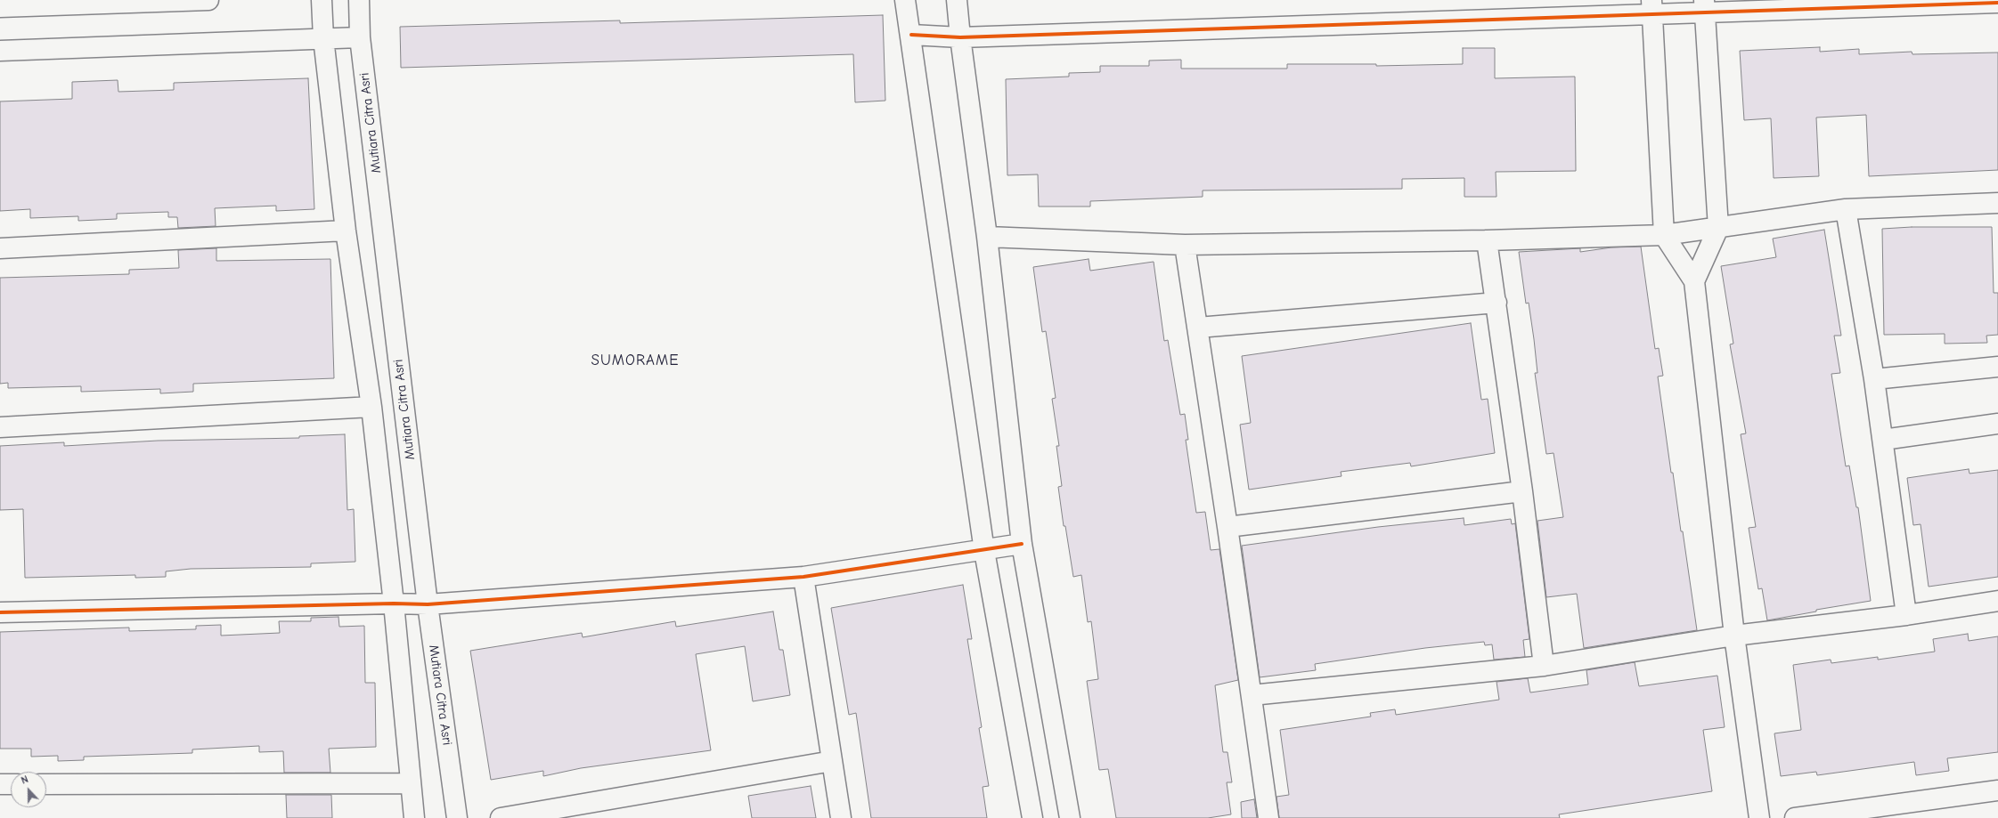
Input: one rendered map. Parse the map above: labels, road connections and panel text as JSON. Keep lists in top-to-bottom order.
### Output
{
  "streets": {
    "street": ["Mutiara Citra Asri"]
  },
  "districts": ["SUMORAME"],
  "north": "top"
}
